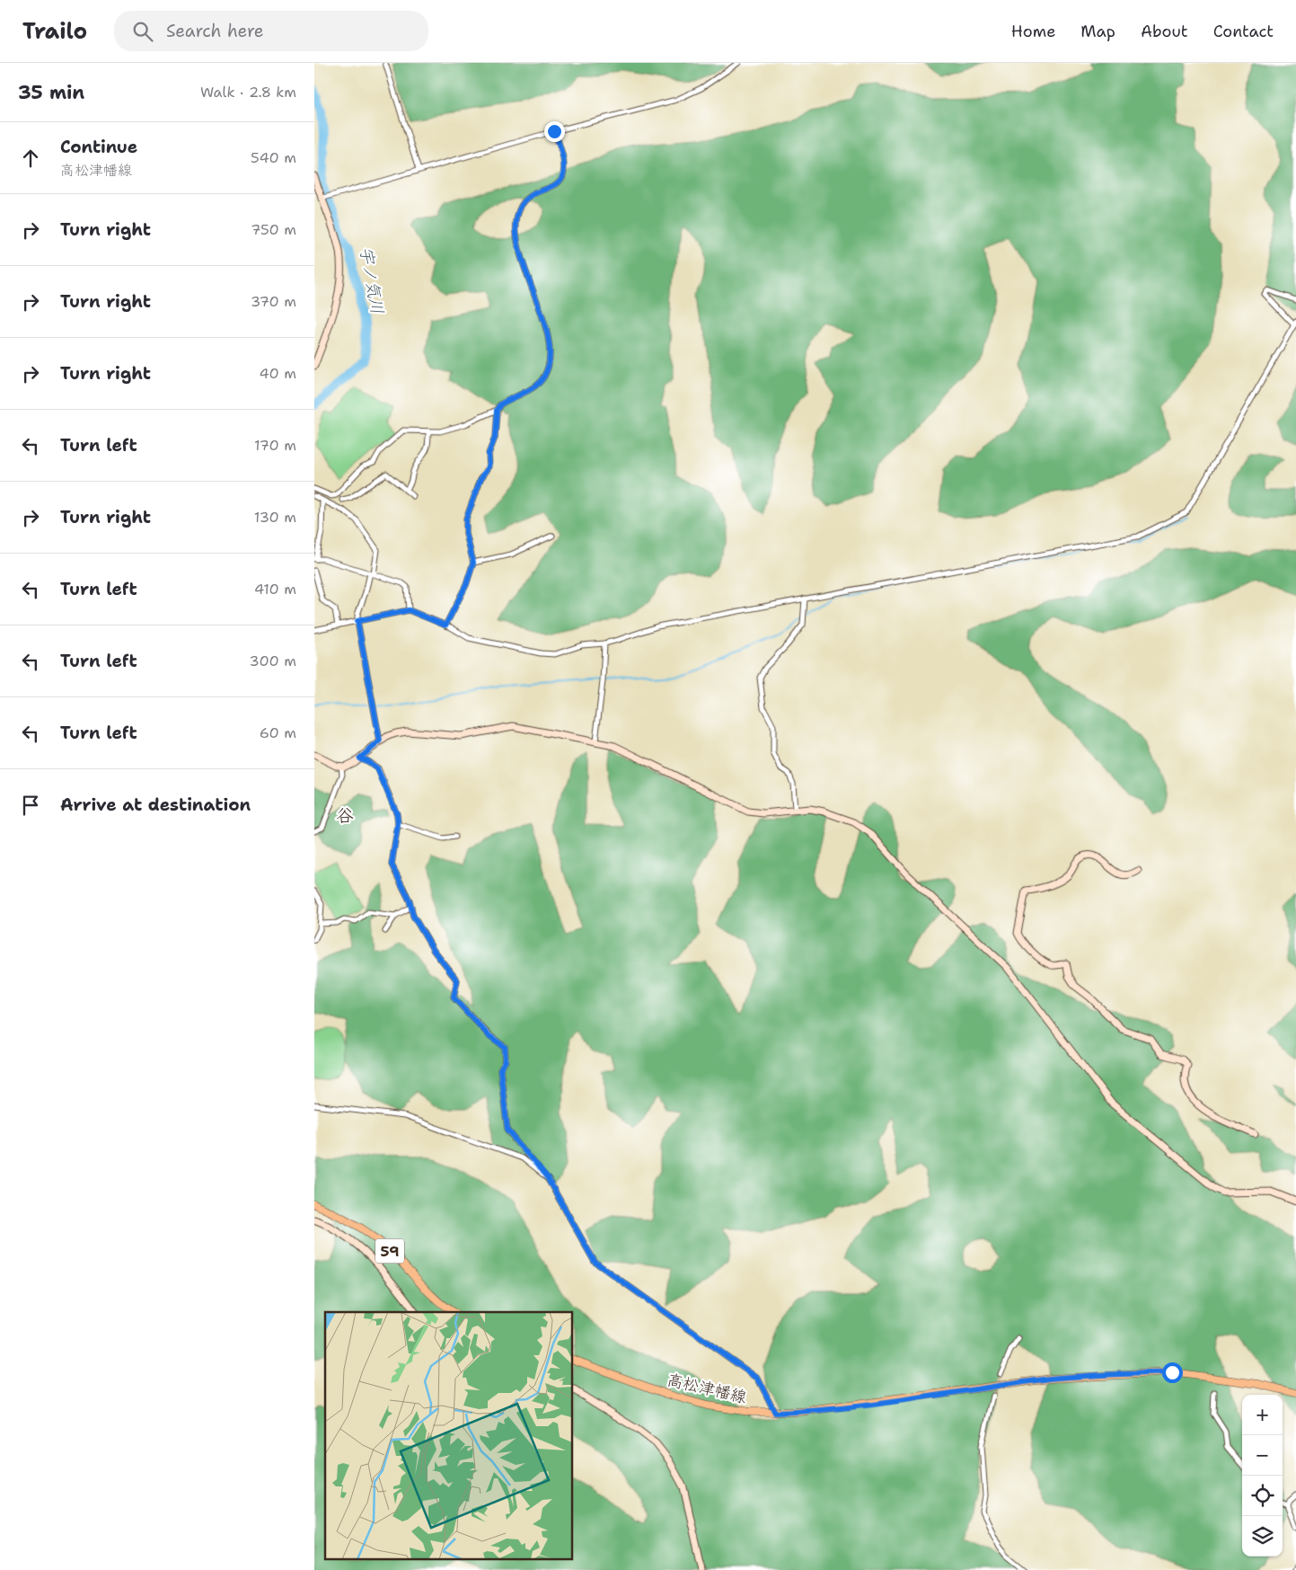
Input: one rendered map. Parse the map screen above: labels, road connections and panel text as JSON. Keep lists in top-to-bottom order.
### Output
{
  "streets": {
    "main road": ["59", "高松津幡線"]
  },
  "districts": ["谷"],
  "water": ["宇ノ気川"],
  "page": {
    "header": "Trailo",
    "search": "Search here",
    "nav": [
      "Home",
      "Map",
      "About",
      "Contact"
    ],
    "heading": ["35 min", "Walk · 2.8 km"],
    "list": [
      ["Continue", "高松津幡線", "540 m"],
      ["Turn right", "750 m"],
      ["Turn right", "370 m"],
      ["Turn right", "40 m"],
      ["Turn left", "170 m"],
      ["Turn right", "130 m"],
      ["Turn left", "410 m"],
      ["Turn left", "300 m"],
      ["Turn left", "60 m"],
      "Arrive at destination"
    ],
    "map_buttons": ["+", "−"]
  }
}
